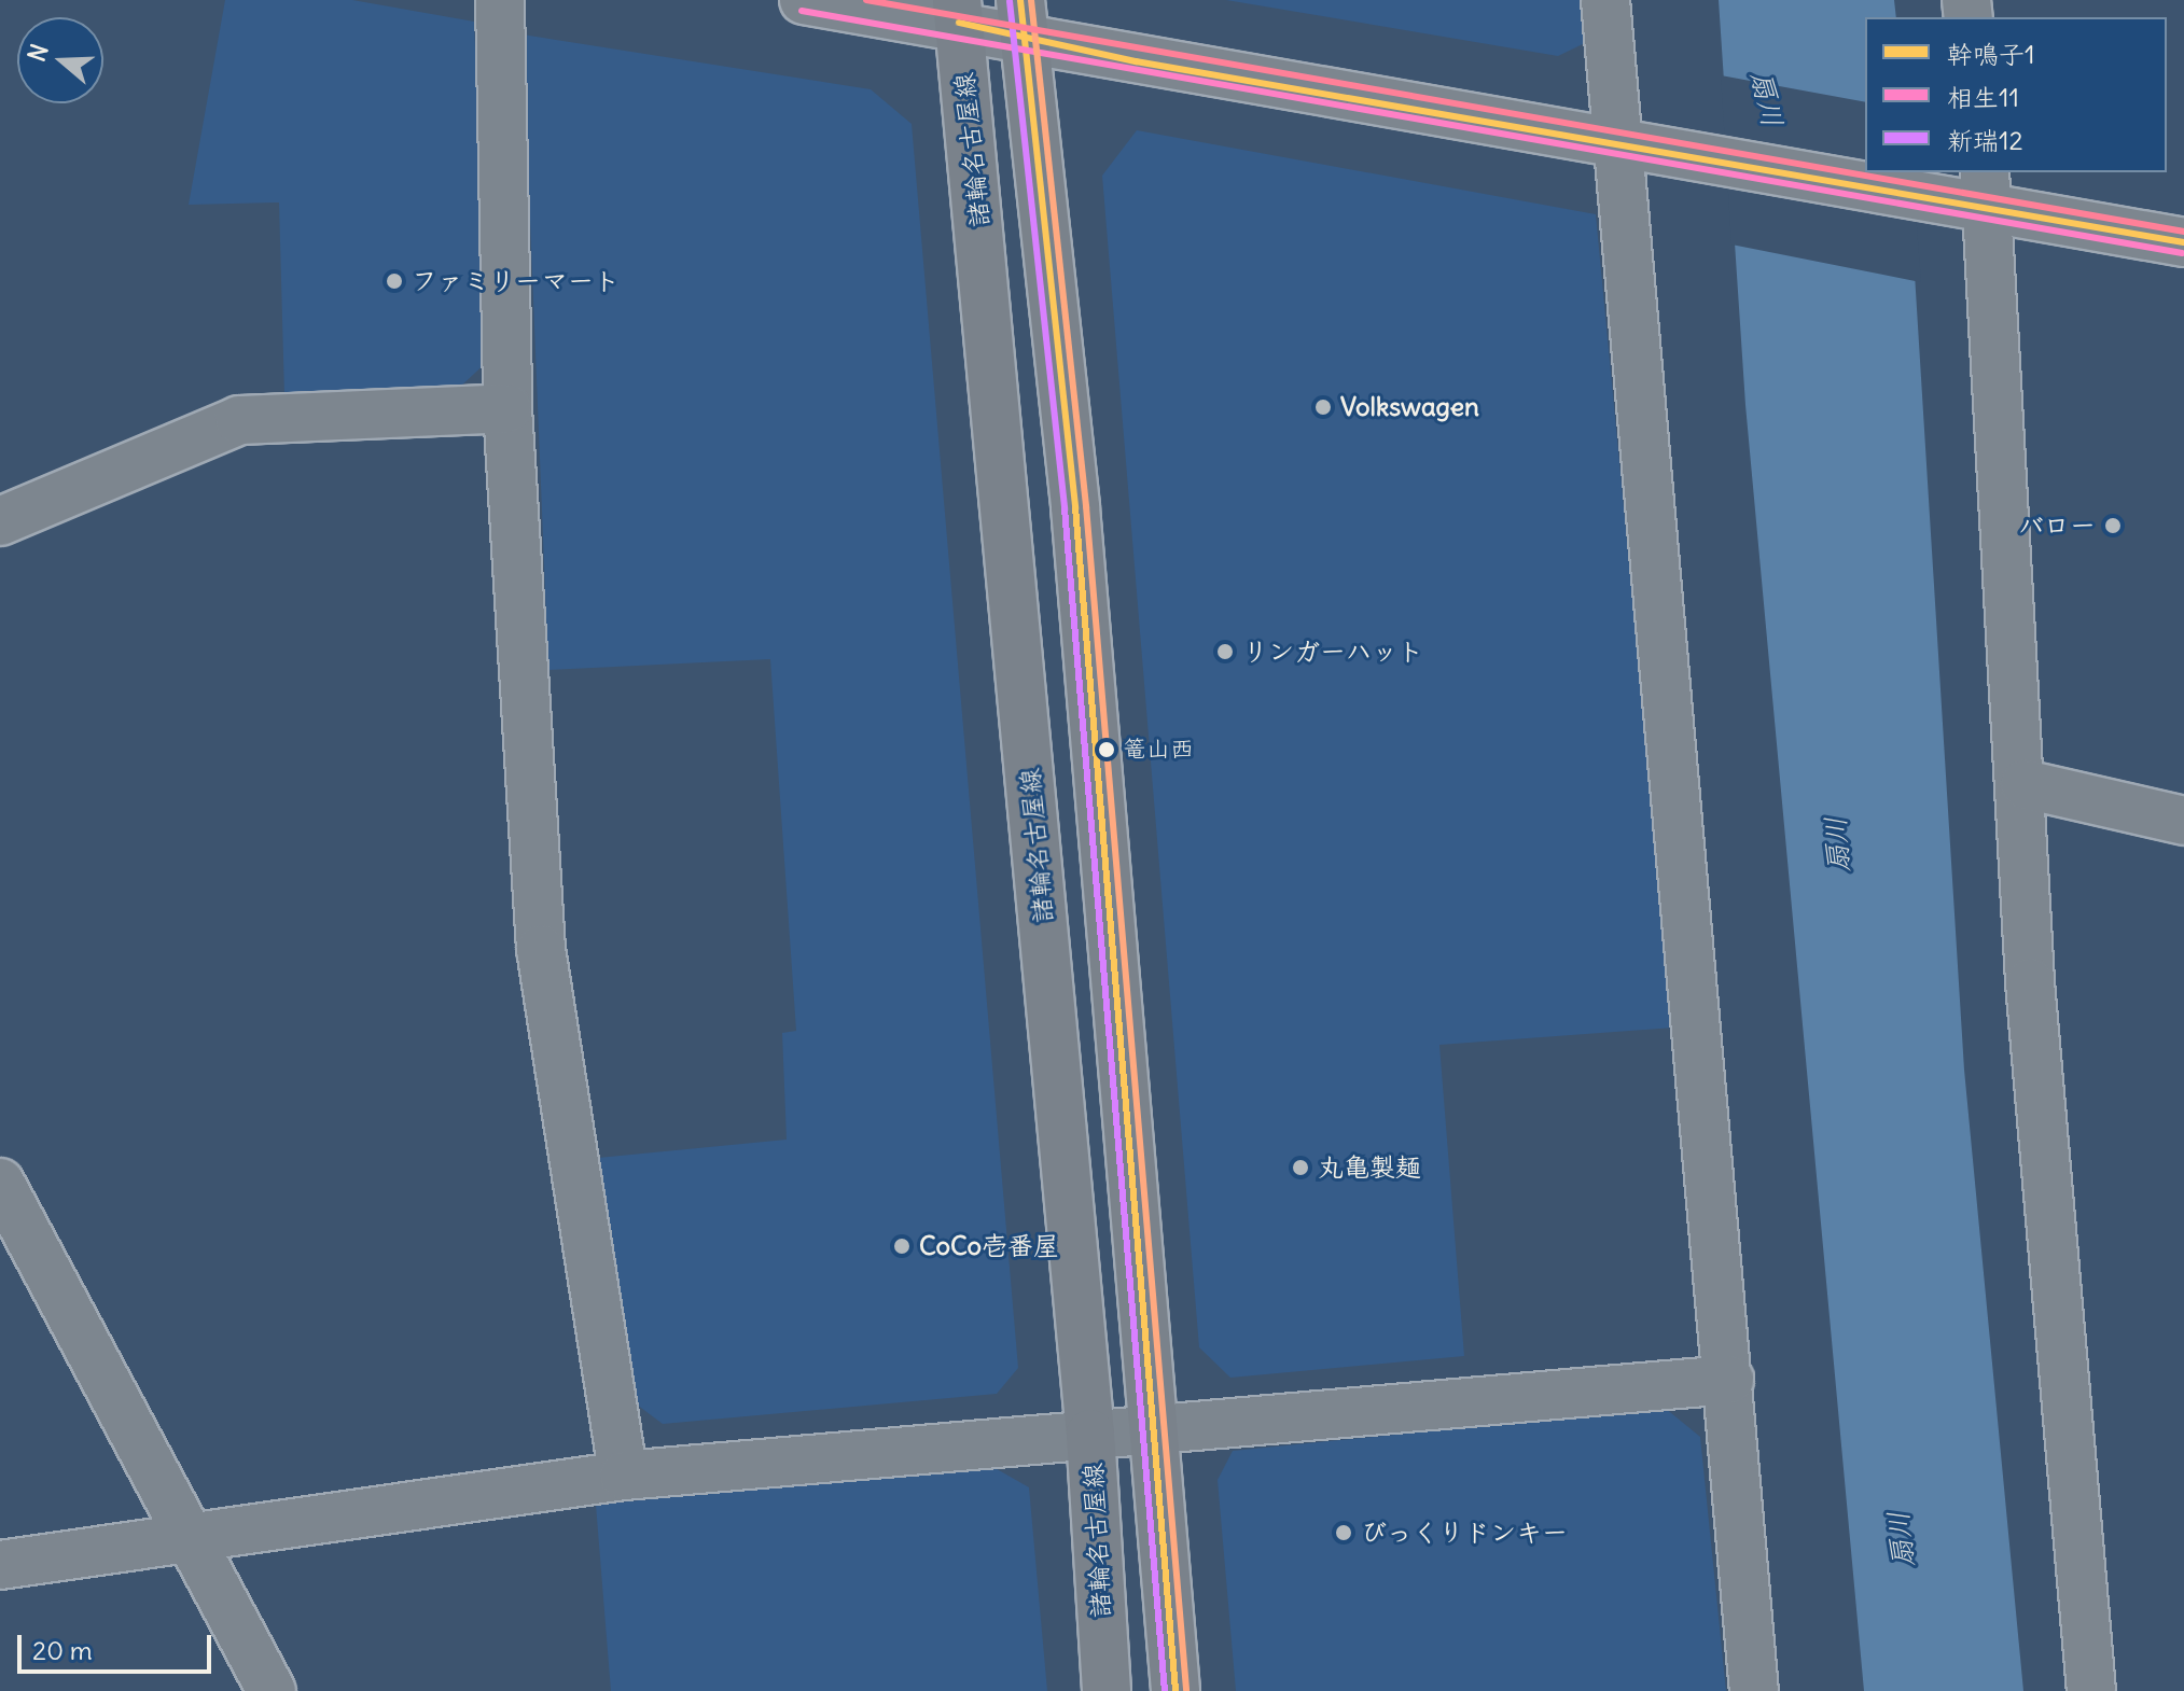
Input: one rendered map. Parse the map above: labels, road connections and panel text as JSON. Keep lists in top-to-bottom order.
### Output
{
  "streets": {
    "main road": ["諸輪名古屋線"]
  },
  "water": ["扇川"],
  "places": [
    "ファミリーマート",
    "Volkswagen",
    "バロー",
    "リンガーハット",
    "篭山西",
    "丸亀製麺",
    "CoCo壱番屋",
    "びっくりドンキー"
  ],
  "lines": ["transit line 幹鳴子1", "transit line 新瑞12", "transit line 相生11"],
  "legend": ["幹鳴子1", "相生11", "新瑞12"],
  "scale_bar": "20 m",
  "north": "left"
}
